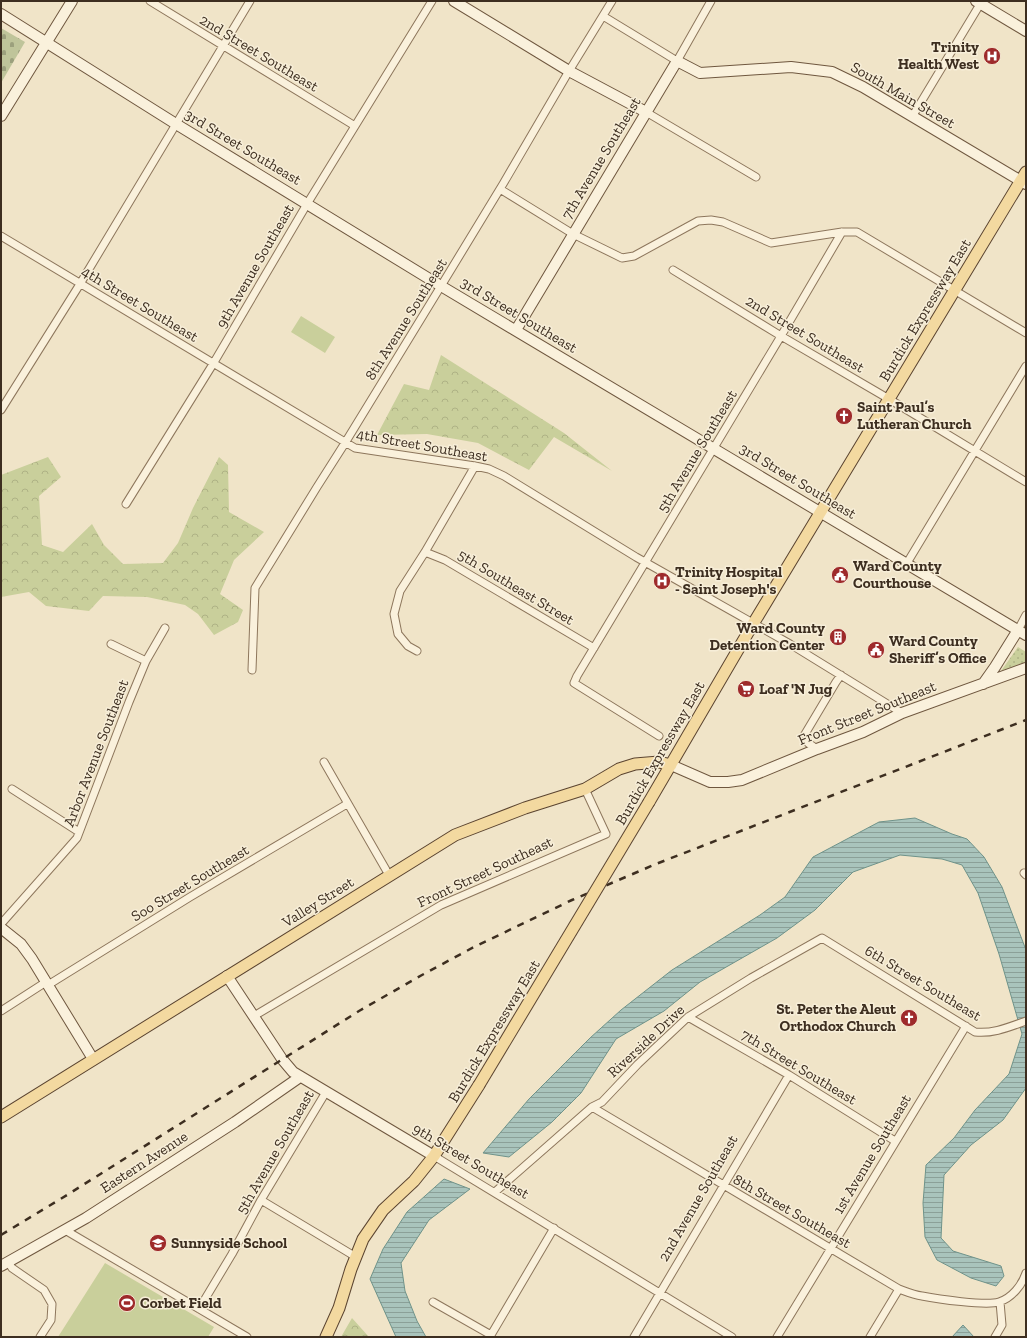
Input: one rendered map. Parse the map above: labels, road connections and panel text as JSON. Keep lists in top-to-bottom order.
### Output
{
  "streets": {
    "main road": ["Burdick Expressway East", "Valley Street"],
    "street": [
      "2nd Street Southeast",
      "South Main Street",
      "3rd Street Southeast",
      "7th Avenue Southeast",
      "9th Avenue Southeast",
      "4th Street Southeast",
      "8th Avenue Southeast",
      "5th Avenue Southeast",
      "5th Southeast Street",
      "Front Street Southeast",
      "Arbor Avenue Southeast",
      "Soo Street Southeast",
      "6th Street Southeast",
      "Riverside Drive",
      "7th Street Southeast",
      "1st Avenue Southeast",
      "9th Street Southeast",
      "Eastern Avenue",
      "2nd Avenue Southeast",
      "8th Street Southeast"
    ]
  },
  "crossings": [
    ["2nd Street Southeast", "9th Avenue Southeast"],
    ["2nd Street Southeast", "Burdick Expressway East"],
    ["2nd Street Southeast", "5th Avenue Southeast"],
    ["South Main Street", "7th Avenue Southeast"],
    ["South Main Street", "Burdick Expressway East"],
    ["South Main Street", "8th Avenue Southeast"],
    ["3rd Street Southeast", "7th Avenue Southeast"],
    ["3rd Street Southeast", "9th Avenue Southeast"],
    ["3rd Street Southeast", "Burdick Expressway East"],
    ["3rd Street Southeast", "8th Avenue Southeast"],
    ["3rd Street Southeast", "5th Avenue Southeast"],
    ["9th Avenue Southeast", "4th Street Southeast"],
    ["4th Street Southeast", "Burdick Expressway East"],
    ["4th Street Southeast", "8th Avenue Southeast"],
    ["4th Street Southeast", "5th Avenue Southeast"],
    ["4th Street Southeast", "Front Street Southeast"],
    ["Burdick Expressway East", "Front Street Southeast"],
    ["Burdick Expressway East", "Valley Street"],
    ["Burdick Expressway East", "9th Street Southeast"],
    ["5th Avenue Southeast", "5th Southeast Street"],
    ["5th Avenue Southeast", "9th Street Southeast"],
    ["Front Street Southeast", "Valley Street"],
    ["Front Street Southeast", "9th Street Southeast"],
    ["Valley Street", "9th Street Southeast"],
    ["6th Street Southeast", "Riverside Drive"],
    ["6th Street Southeast", "1st Avenue Southeast"],
    ["Riverside Drive", "7th Street Southeast"],
    ["Riverside Drive", "9th Street Southeast"],
    ["Riverside Drive", "8th Street Southeast"],
    ["7th Street Southeast", "1st Avenue Southeast"],
    ["7th Street Southeast", "2nd Avenue Southeast"],
    ["1st Avenue Southeast", "8th Street Southeast"],
    ["9th Street Southeast", "Eastern Avenue"],
    ["9th Street Southeast", "2nd Avenue Southeast"],
    ["2nd Avenue Southeast", "8th Street Southeast"]
  ],
  "places": {
    "hospital": ["Trinity Health West", "Trinity Hospital - Saint Joseph's"],
    "church": ["Saint Paul’s Lutheran Church", "St. Peter the Aleut Orthodox Church"],
    "public building": ["Ward County Courthouse", "Ward County Sheriff’s Office"],
    "building": ["Ward County Detention Center"],
    "supermarket": ["Loaf 'N Jug"],
    "school or university": ["Sunnyside School"],
    "sports": ["Corbet Field"]
  }
}
